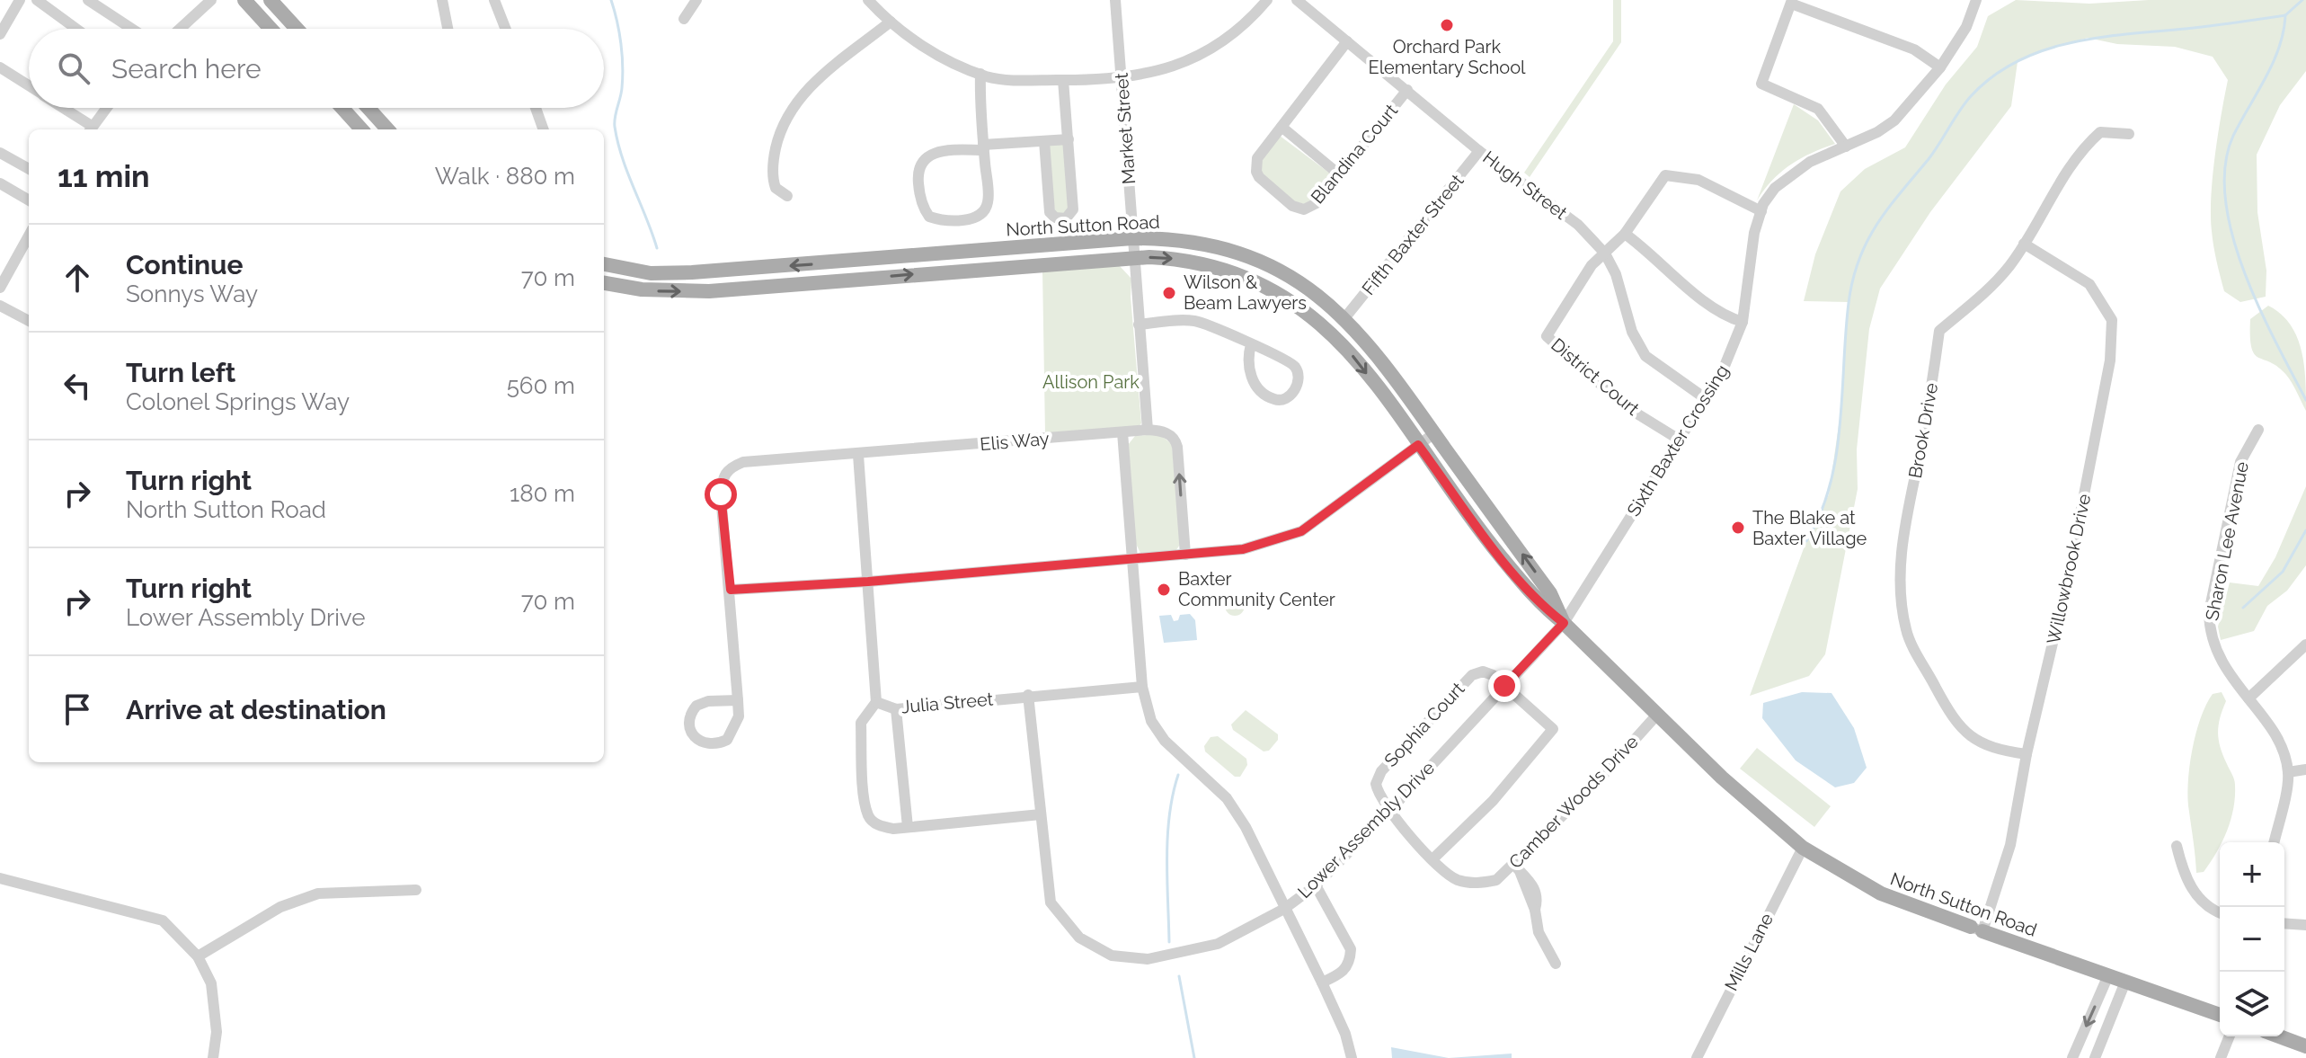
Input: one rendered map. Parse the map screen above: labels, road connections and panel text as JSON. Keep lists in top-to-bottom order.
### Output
{
  "streets": {
    "main road": ["North Sutton Road"],
    "street": [
      "Market Street",
      "Blandina Court",
      "Hugh Street",
      "Fifth Baxter Street",
      "District Court",
      "Brook Drive",
      "Sixth Baxter Crossing",
      "Elis Way",
      "Sharon Lee Avenue",
      "Willowbrook Drive",
      "Julia Street",
      "Sophia Court",
      "Camber Woods Drive",
      "Lower Assembly Drive",
      "Mills Lane"
    ]
  },
  "crossings": [
    ["Market Street", "North Sutton Road"],
    ["Market Street", "Elis Way"],
    ["Blandina Court", "Hugh Street"],
    ["Hugh Street", "Fifth Baxter Street"],
    ["Hugh Street", "District Court"],
    ["Hugh Street", "Sixth Baxter Crossing"],
    ["North Sutton Road", "Fifth Baxter Street"],
    ["North Sutton Road", "Sixth Baxter Crossing"],
    ["North Sutton Road", "Willowbrook Drive"],
    ["North Sutton Road", "Camber Woods Drive"],
    ["North Sutton Road", "Lower Assembly Drive"],
    ["North Sutton Road", "Mills Lane"],
    ["District Court", "Sixth Baxter Crossing"],
    ["Brook Drive", "Willowbrook Drive"],
    ["Sixth Baxter Crossing", "Lower Assembly Drive"],
    ["Julia Street", "Lower Assembly Drive"],
    ["Sophia Court", "Camber Woods Drive"],
    ["Sophia Court", "Lower Assembly Drive"],
    ["Camber Woods Drive", "Lower Assembly Drive"]
  ],
  "parks": ["Allison Park"],
  "places": [
    "Orchard Park Elementary School",
    "Wilson & Beam Lawyers",
    "The Blake at Baxter Village",
    "Baxter Community Center"
  ],
  "page": {
    "search": "Search here",
    "heading": ["11 min", "Walk · 880 m"],
    "list": [
      ["Continue", "Sonnys Way", "70 m"],
      ["Turn left", "Colonel Springs Way", "560 m"],
      ["Turn right", "North Sutton Road", "180 m"],
      ["Turn right", "Lower Assembly Drive", "70 m"],
      "Arrive at destination"
    ],
    "map_buttons": ["+", "−"]
  }
}
